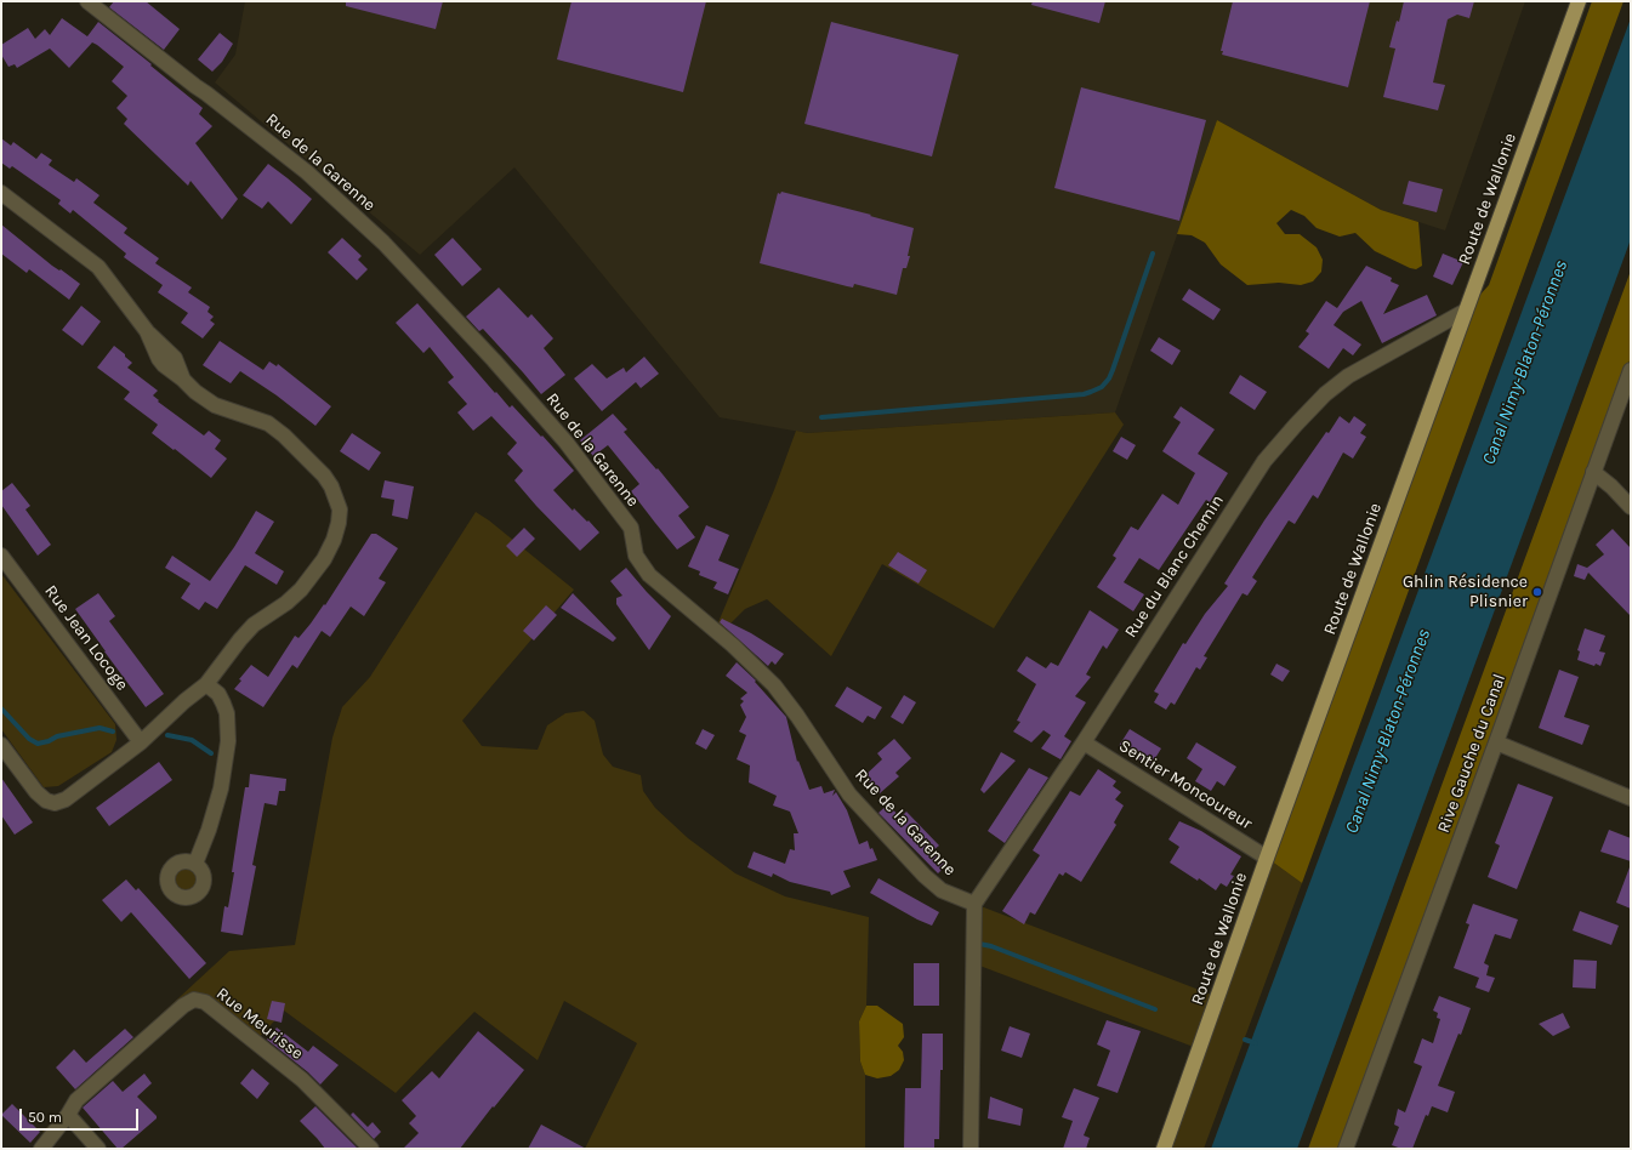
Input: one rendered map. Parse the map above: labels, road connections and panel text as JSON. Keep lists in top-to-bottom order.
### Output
{
  "streets": {
    "main road": ["Route de Wallonie"],
    "street": [
      "Rue de la Garenne",
      "Rue du Blanc Chemin",
      "Rue Jean Locoge",
      "Rive Gauche du Canal",
      "Sentier Moncoureur",
      "Rue Meurisse"
    ]
  },
  "crossings": [
    ["Rue de la Garenne", "Rue du Blanc Chemin"],
    ["Route de Wallonie", "Rue du Blanc Chemin"],
    ["Route de Wallonie", "Sentier Moncoureur"],
    ["Rue du Blanc Chemin", "Sentier Moncoureur"]
  ],
  "water": ["Canal Nimy-Blaton-Péronnes"],
  "places": ["Ghlin Résidence Plisnier"],
  "scale_bar": "50 m"
}
